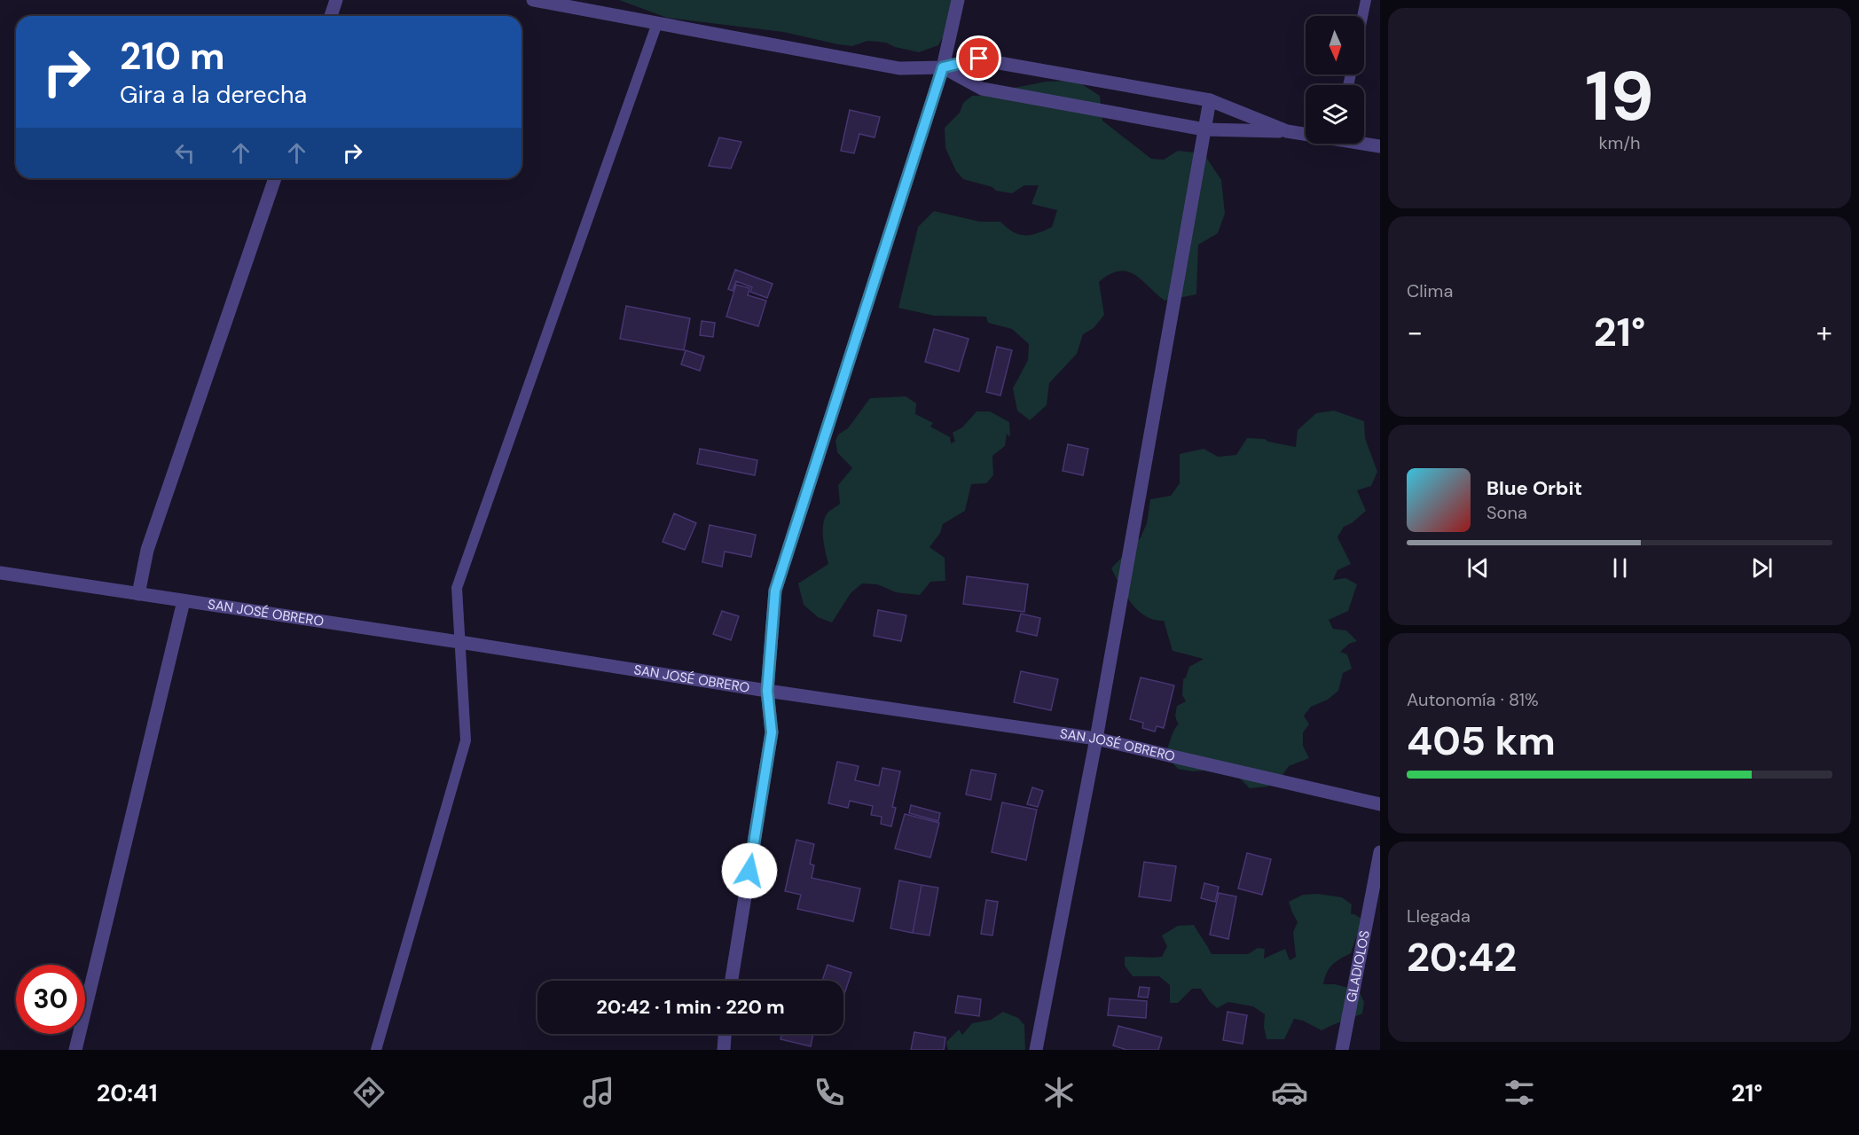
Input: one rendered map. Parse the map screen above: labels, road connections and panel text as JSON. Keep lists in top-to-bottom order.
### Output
{
  "streets": {
    "street": ["SAN JOSÉ OBRERO", "GLADIOLOS"]
  },
  "north": "bottom",
  "page": {
    "tile": [
      ["19", "km/h"],
      "Clima",
      ["Autonomía · 81%", "405 km"],
      ["Llegada", "20:42"]
    ],
    "turn": ["210 m", "Gira a la derecha"],
    "heat": ["−", "21°", "+"],
    "song": ["Blue Orbit", "Sona"],
    "limit": "30",
    "trip": "20:42 · 1 min · 220 m",
    "tabs": ["20:41", "21°"]
  }
}
